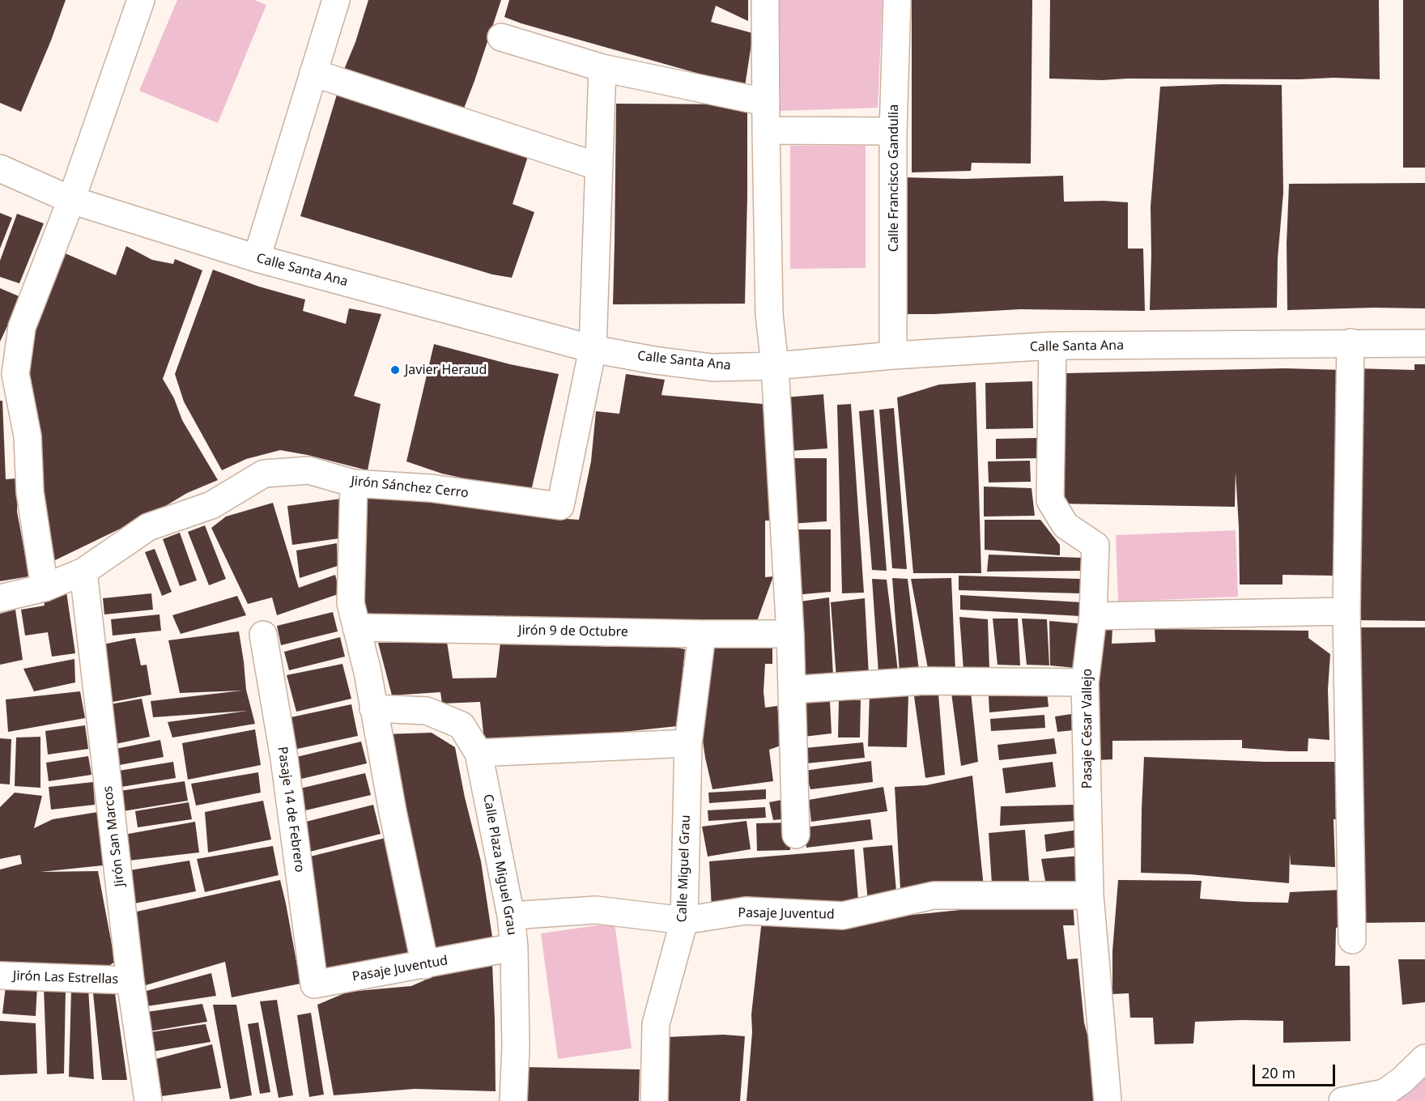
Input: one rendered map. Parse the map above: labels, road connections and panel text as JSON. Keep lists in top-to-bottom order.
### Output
{
  "streets": {
    "street": [
      "Calle Francisco Gandulia",
      "Calle Santa Ana",
      "Jirón Sánchez Cerro",
      "Jirón 9 de Octubre",
      "Pasaje César Vallejo",
      "Pasaje 14 de Febrero",
      "Jirón San Marcos",
      "Calle Plaza Miguel Grau",
      "Calle Miguel Grau",
      "Pasaje Juventud",
      "Jirón Las Estrellas"
    ]
  },
  "crossings": [
    ["Calle Francisco Gandulia", "Calle Santa Ana"],
    ["Calle Santa Ana", "Jirón Sánchez Cerro"],
    ["Calle Santa Ana", "Pasaje César Vallejo"],
    ["Jirón Sánchez Cerro", "Jirón San Marcos"],
    ["Jirón 9 de Octubre", "Calle Miguel Grau"],
    ["Pasaje César Vallejo", "Pasaje Juventud"],
    ["Pasaje 14 de Febrero", "Pasaje Juventud"],
    ["Jirón San Marcos", "Jirón Las Estrellas"],
    ["Calle Plaza Miguel Grau", "Pasaje Juventud"],
    ["Calle Miguel Grau", "Pasaje Juventud"]
  ],
  "places": ["Javier Heraud"],
  "scale_bar": "20 m"
}
